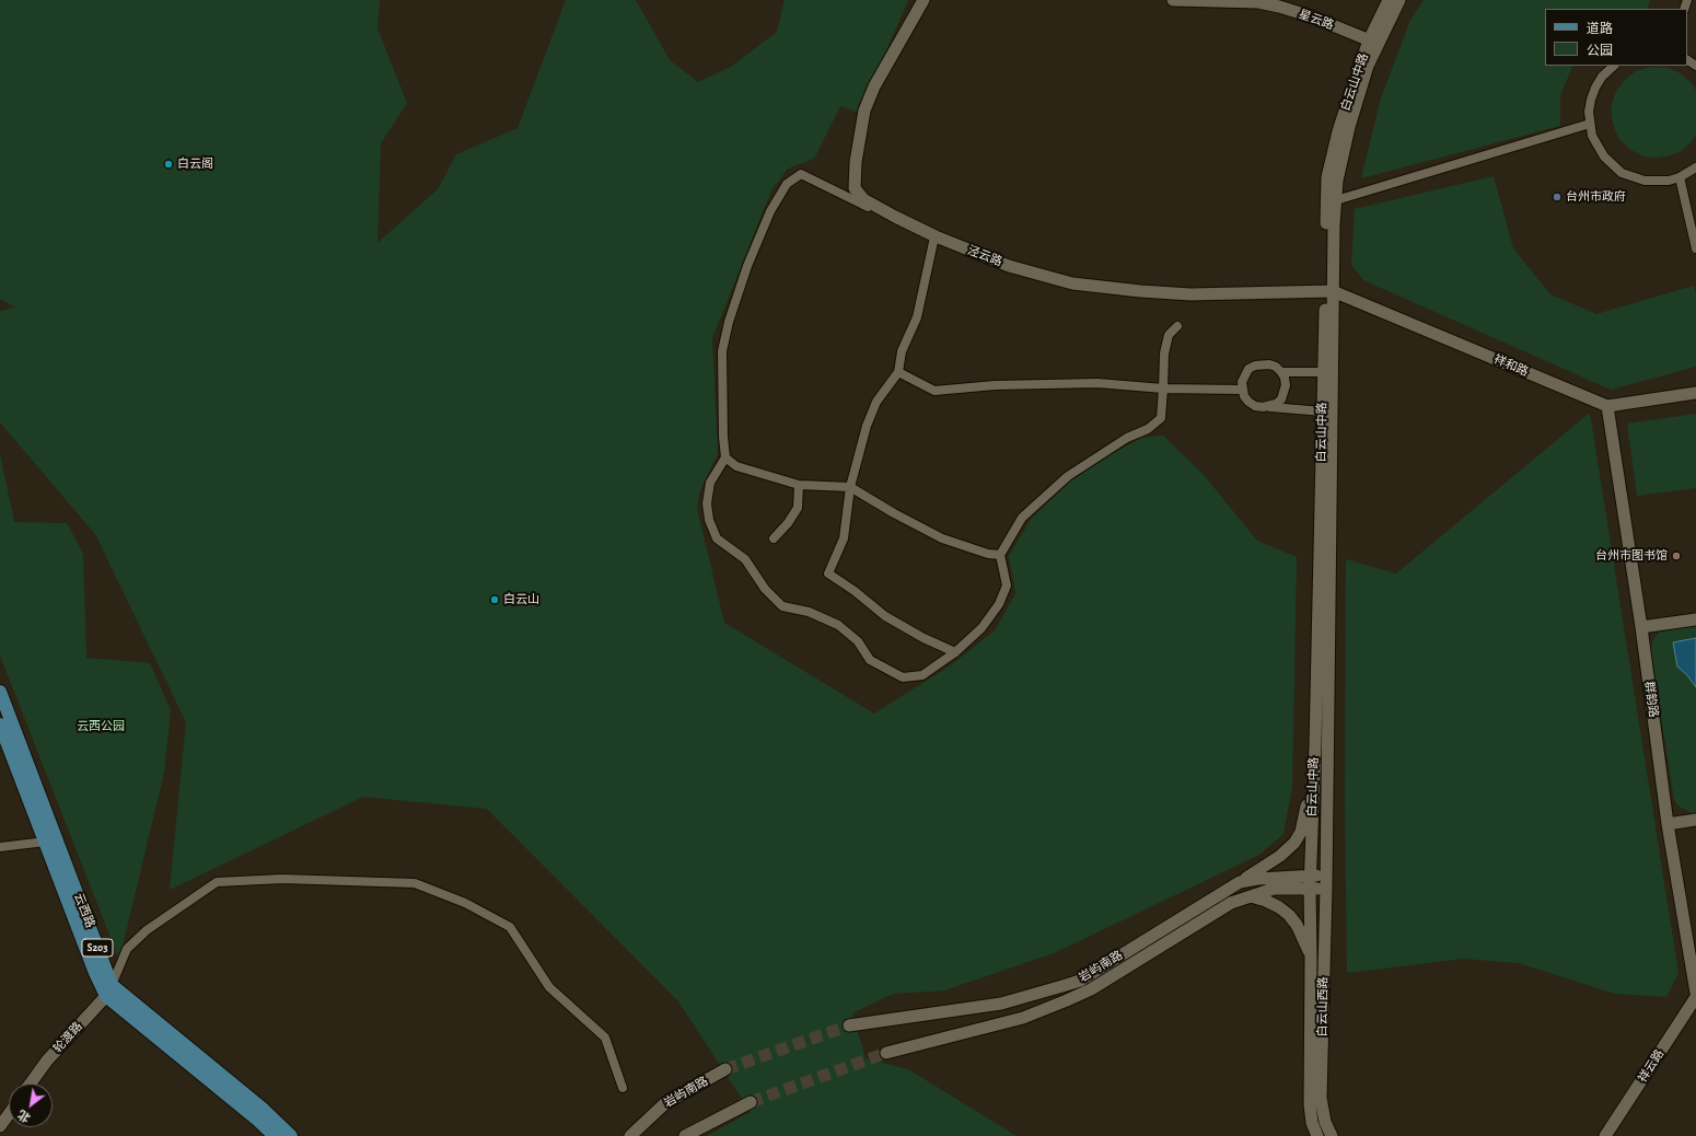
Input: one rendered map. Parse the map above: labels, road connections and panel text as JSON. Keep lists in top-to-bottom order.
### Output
{
  "streets": {
    "main road": [
      "星云路",
      "白云山中路",
      "泾云路",
      "祥和路",
      "群韵路",
      "云西路",
      "S203",
      "岩屿南路",
      "白云山西路",
      "轮渡路",
      "祥云路"
    ]
  },
  "crossings": [
    ["星云路", "白云山中路"],
    ["白云山中路", "泾云路"],
    ["白云山中路", "祥和路"],
    ["白云山中路", "岩屿南路"],
    ["白云山中路", "白云山西路"],
    ["泾云路", "祥和路"],
    ["祥和路", "群韵路"],
    ["云西路", "轮渡路"],
    ["岩屿南路", "白云山西路"]
  ],
  "parks": ["云西公园"],
  "places": [
    "白云阁",
    "台州市政府",
    "台州市图书馆",
    "白云山"
  ],
  "legend": ["道路", "公园"],
  "north": "bottom left"
}
